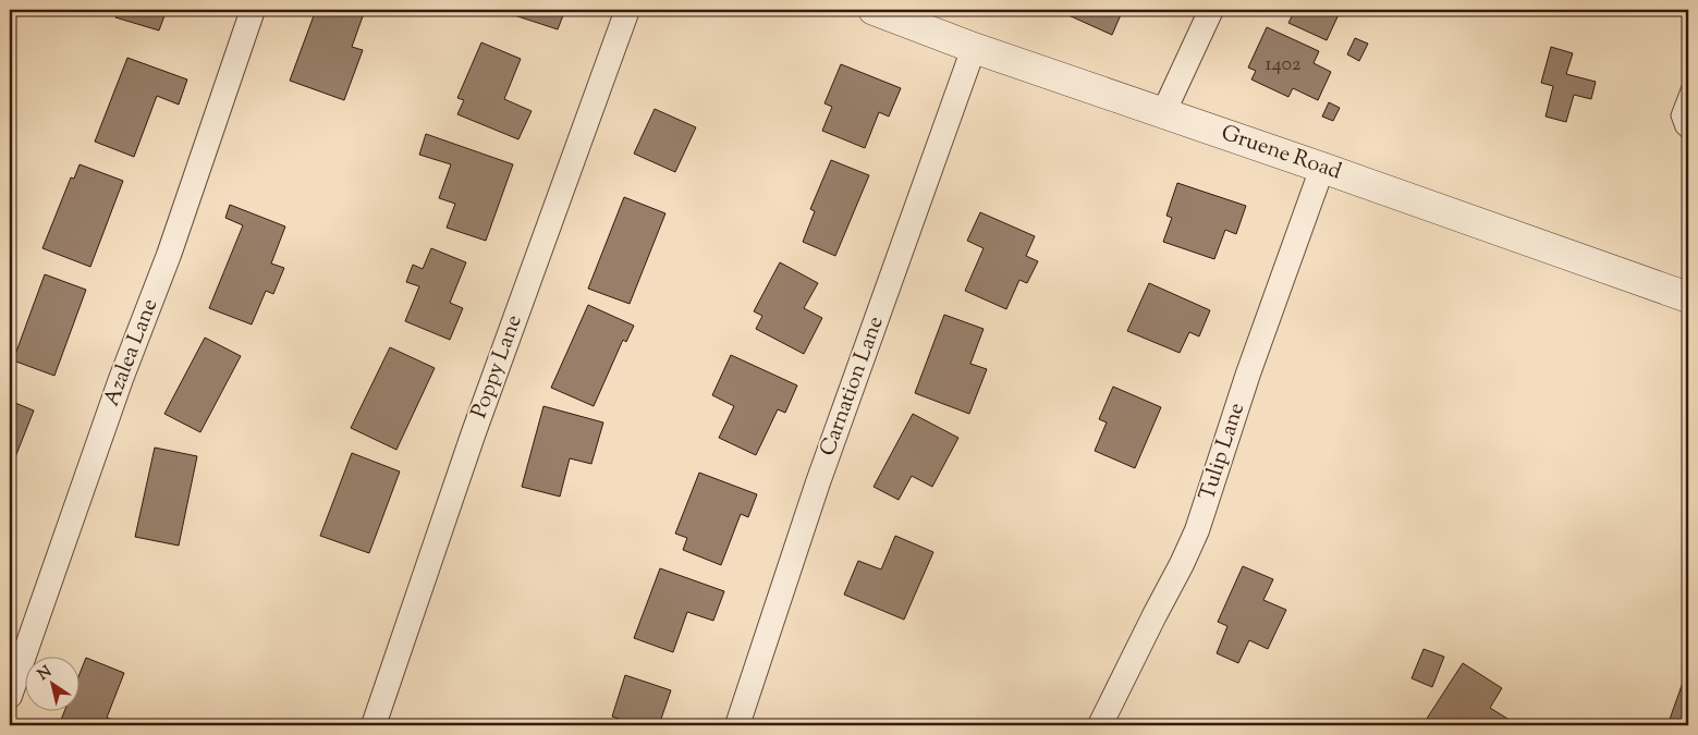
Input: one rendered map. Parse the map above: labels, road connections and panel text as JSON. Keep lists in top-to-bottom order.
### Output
{
  "streets": {
    "street": [
      "Gruene Road",
      "Azalea Lane",
      "Poppy Lane",
      "Carnation Lane",
      "Tulip Lane"
    ]
  },
  "crossings": [
    ["Gruene Road", "Carnation Lane"],
    ["Gruene Road", "Tulip Lane"]
  ],
  "house_numbers": ["1402"],
  "north": "top left"
}
